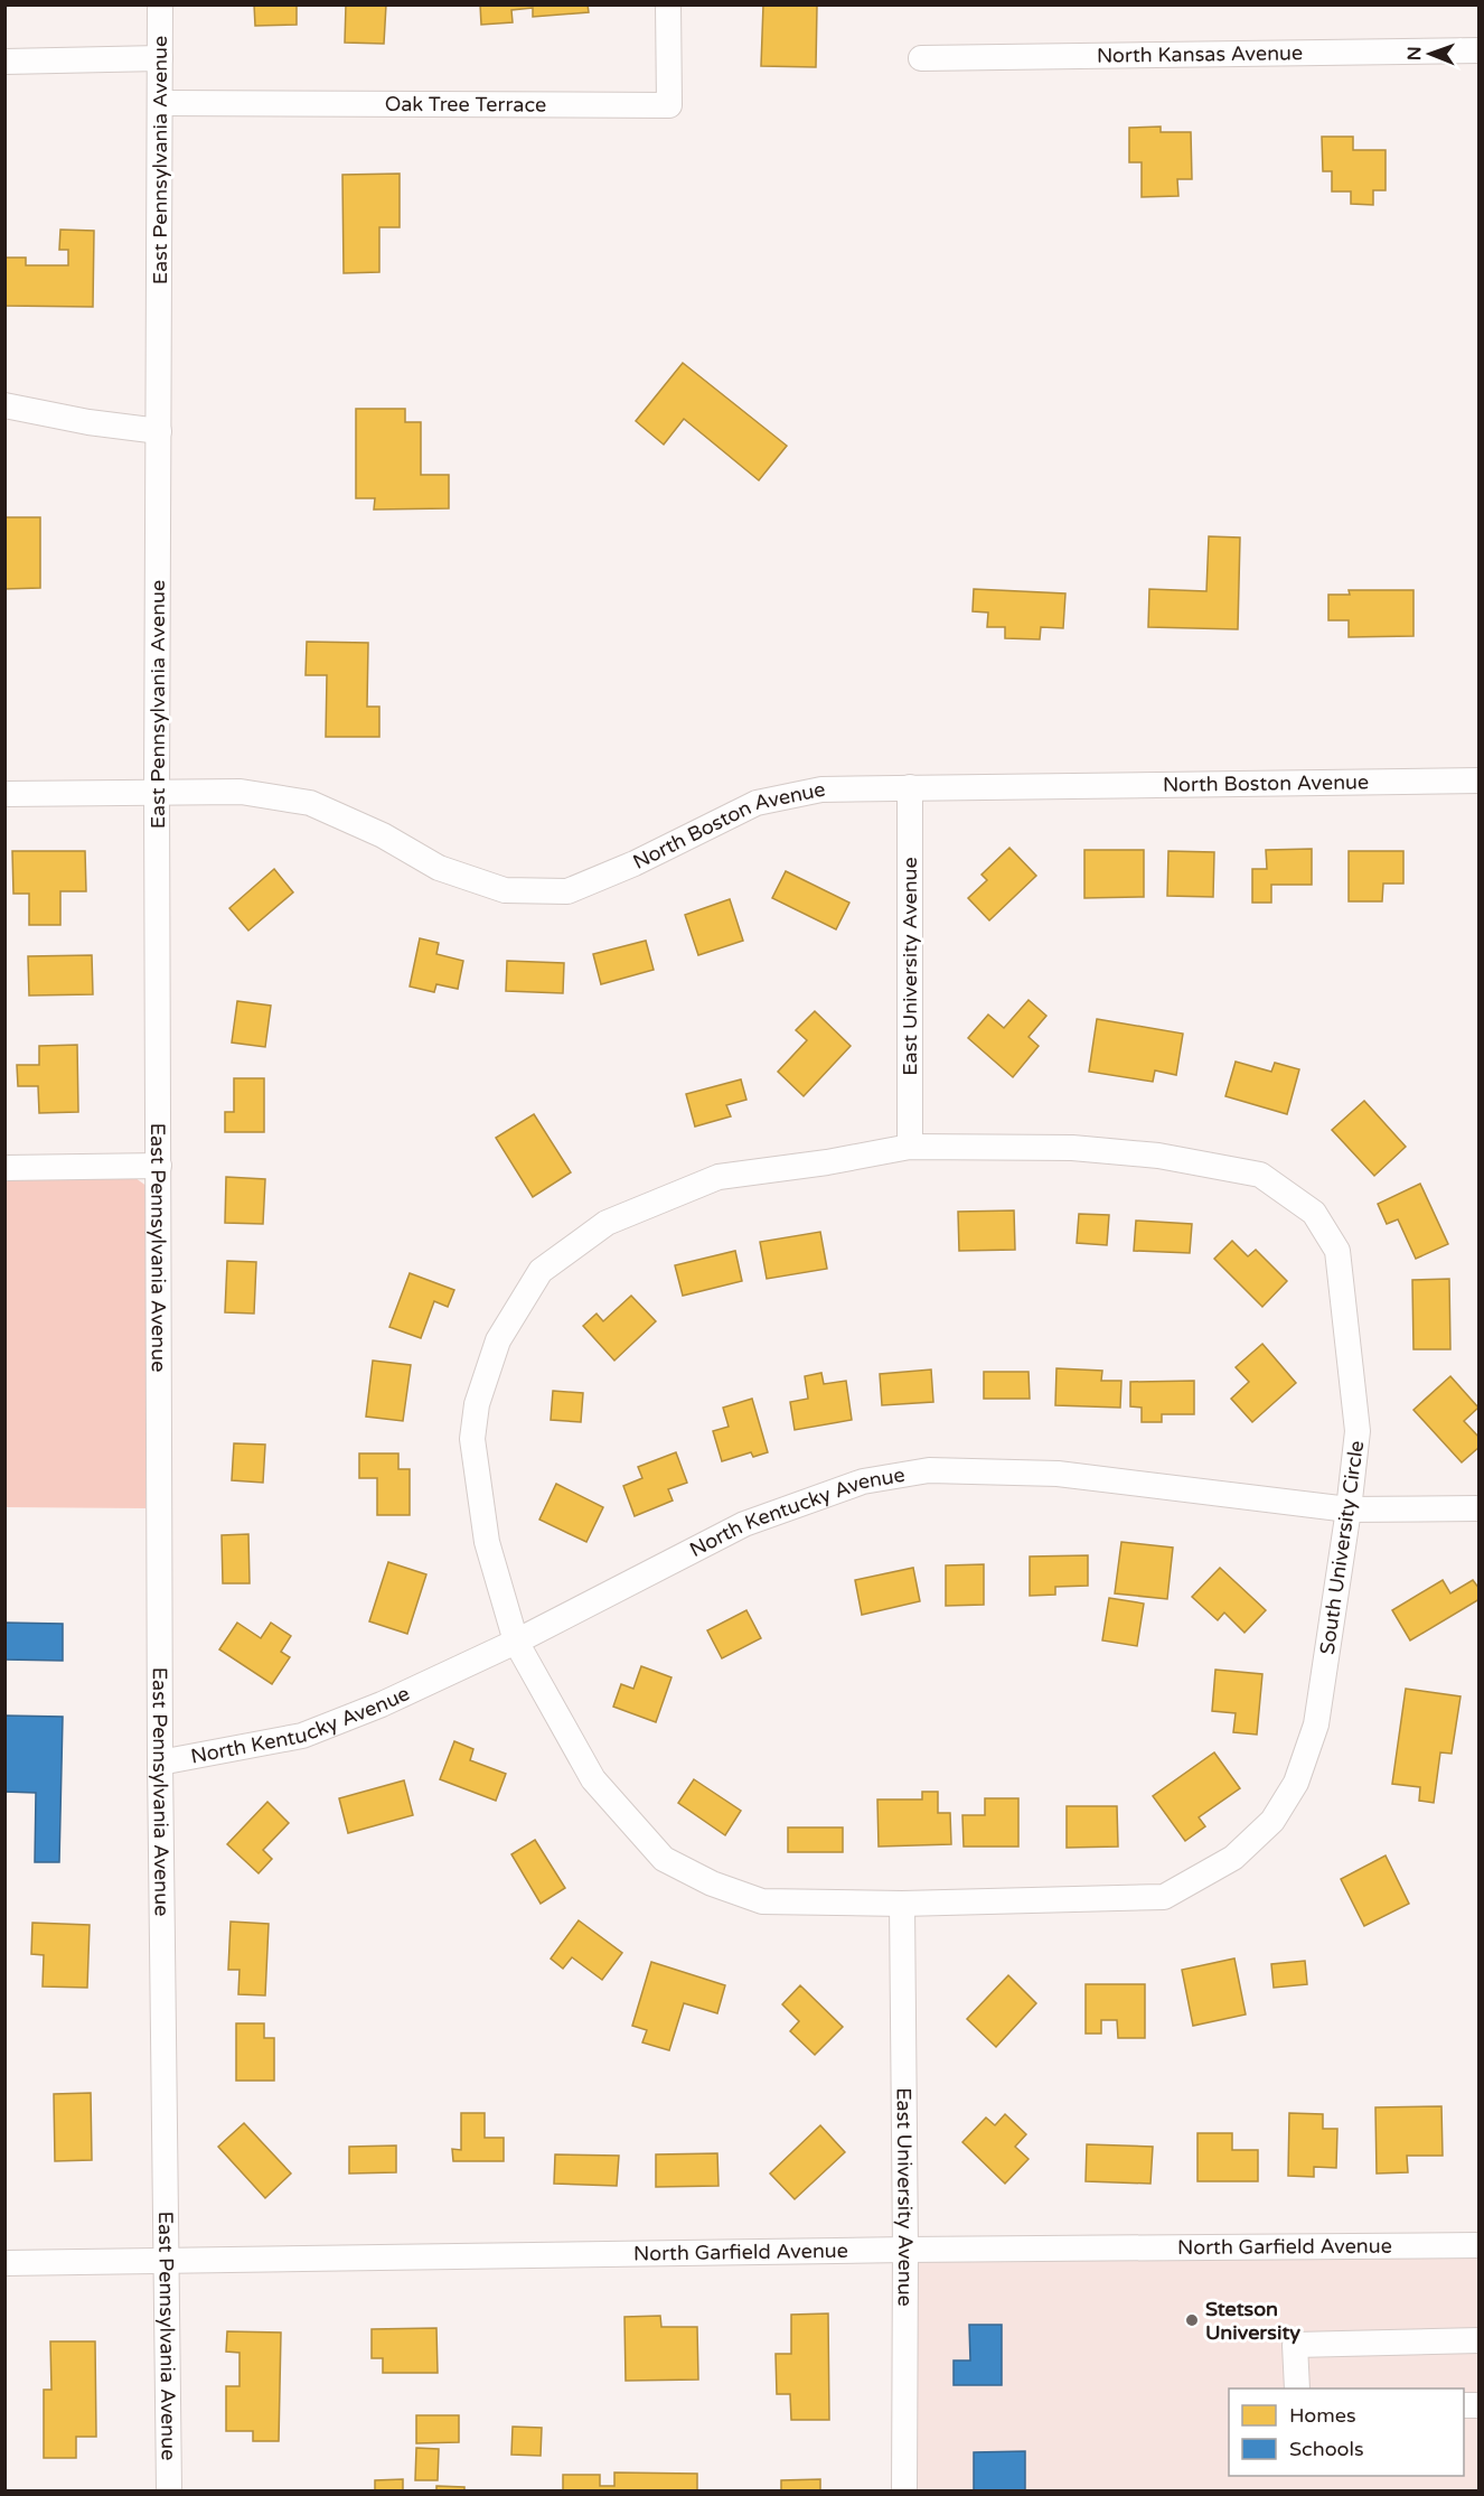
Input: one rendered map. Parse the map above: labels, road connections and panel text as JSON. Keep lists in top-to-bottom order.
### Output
{
  "streets": {
    "street": [
      "North Kansas Avenue",
      "Oak Tree Terrace",
      "East Pennsylvania Avenue",
      "North Boston Avenue",
      "East University Avenue",
      "North Kentucky Avenue",
      "South University Circle",
      "North Garfield Avenue"
    ]
  },
  "crossings": [
    ["Oak Tree Terrace", "East Pennsylvania Avenue"],
    ["East Pennsylvania Avenue", "North Boston Avenue"],
    ["East Pennsylvania Avenue", "North Kentucky Avenue"],
    ["East Pennsylvania Avenue", "North Garfield Avenue"],
    ["North Boston Avenue", "East University Avenue"],
    ["East University Avenue", "South University Circle"],
    ["East University Avenue", "North Garfield Avenue"],
    ["North Kentucky Avenue", "South University Circle"]
  ],
  "places": ["Stetson University"],
  "legend": ["Homes", "Schools"],
  "north": "left"
}
